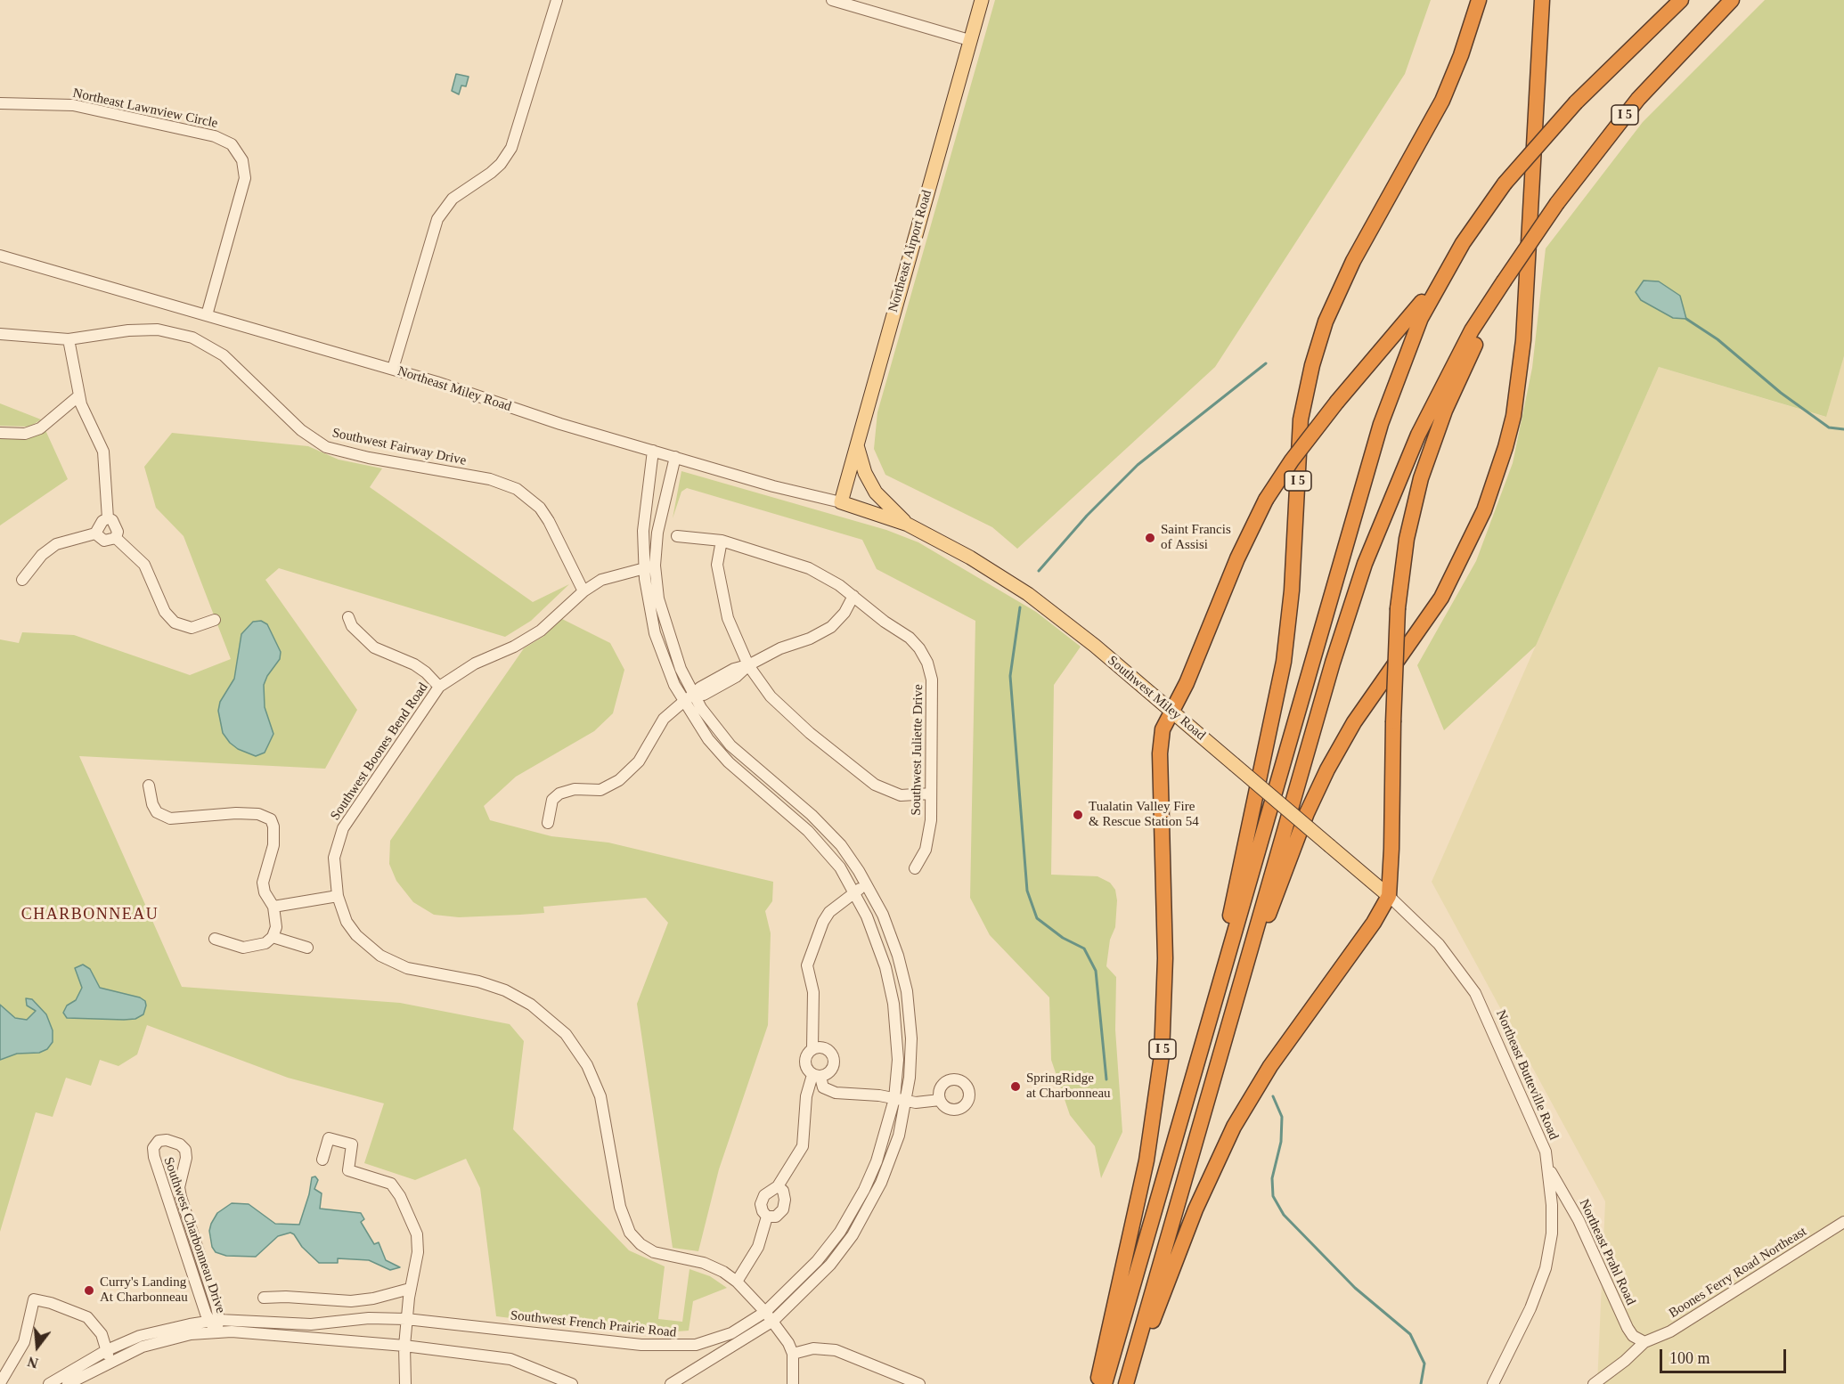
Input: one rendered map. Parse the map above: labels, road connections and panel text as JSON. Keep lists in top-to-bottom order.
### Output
{
  "streets": {
    "highway": ["I 5"],
    "main road": ["Northeast Airport Road", "Northeast Miley Road", "Southwest Miley Road"],
    "street": [
      "Northeast Lawnview Circle",
      "Southwest Fairway Drive",
      "Southwest Juliette Drive",
      "Southwest Boones Bend Road",
      "Northeast Butteville Road",
      "Southwest Charbonneau Drive",
      "Northeast Prahl Road",
      "Boones Ferry Road Northeast",
      "Southwest French Prairie Road"
    ]
  },
  "crossings": [
    ["Northeast Lawnview Circle", "Northeast Miley Road"],
    ["I 5", "Southwest Miley Road"],
    ["I 5", "Northeast Butteville Road"],
    ["Northeast Airport Road", "Northeast Miley Road"],
    ["Northeast Miley Road", "Southwest Miley Road"],
    ["Northeast Miley Road", "Southwest French Prairie Road"],
    ["Southwest Fairway Drive", "Southwest Boones Bend Road"],
    ["Southwest Miley Road", "Northeast Butteville Road"],
    ["Southwest Boones Bend Road", "Southwest French Prairie Road"],
    ["Northeast Butteville Road", "Northeast Prahl Road"],
    ["Southwest Charbonneau Drive", "Southwest French Prairie Road"],
    ["Northeast Prahl Road", "Boones Ferry Road Northeast"]
  ],
  "districts": ["CHARBONNEAU"],
  "places": [
    "Saint Francis of Assisi",
    "Tualatin Valley Fire & Rescue Station 54",
    "SpringRidge at Charbonneau",
    "Curry's Landing At Charbonneau"
  ],
  "scale_bar": "100 m",
  "north": "bottom"
}
